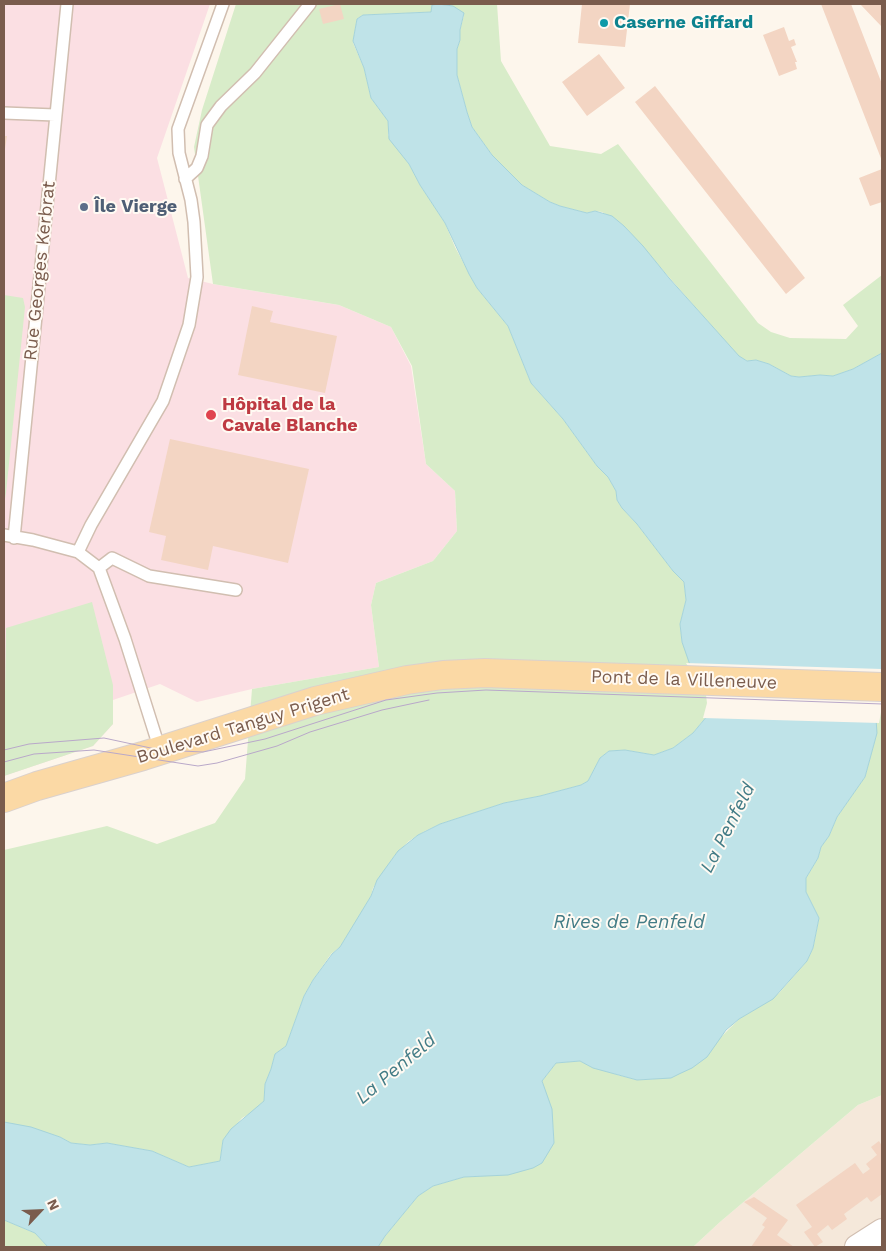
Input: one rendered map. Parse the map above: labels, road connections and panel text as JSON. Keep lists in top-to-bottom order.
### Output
{
  "streets": {
    "main road": ["Pont de la Villeneuve", "Boulevard Tanguy Prigent"],
    "lane": ["Rue Georges Kerbrat"]
  },
  "crossings": [
    ["Pont de la Villeneuve", "Boulevard Tanguy Prigent"]
  ],
  "water": ["La Penfeld", "Rives de Penfeld"],
  "places": ["Caserne Giffard", "Île Vierge", "Hôpital de la Cavale Blanche"],
  "north": "top right"
}
